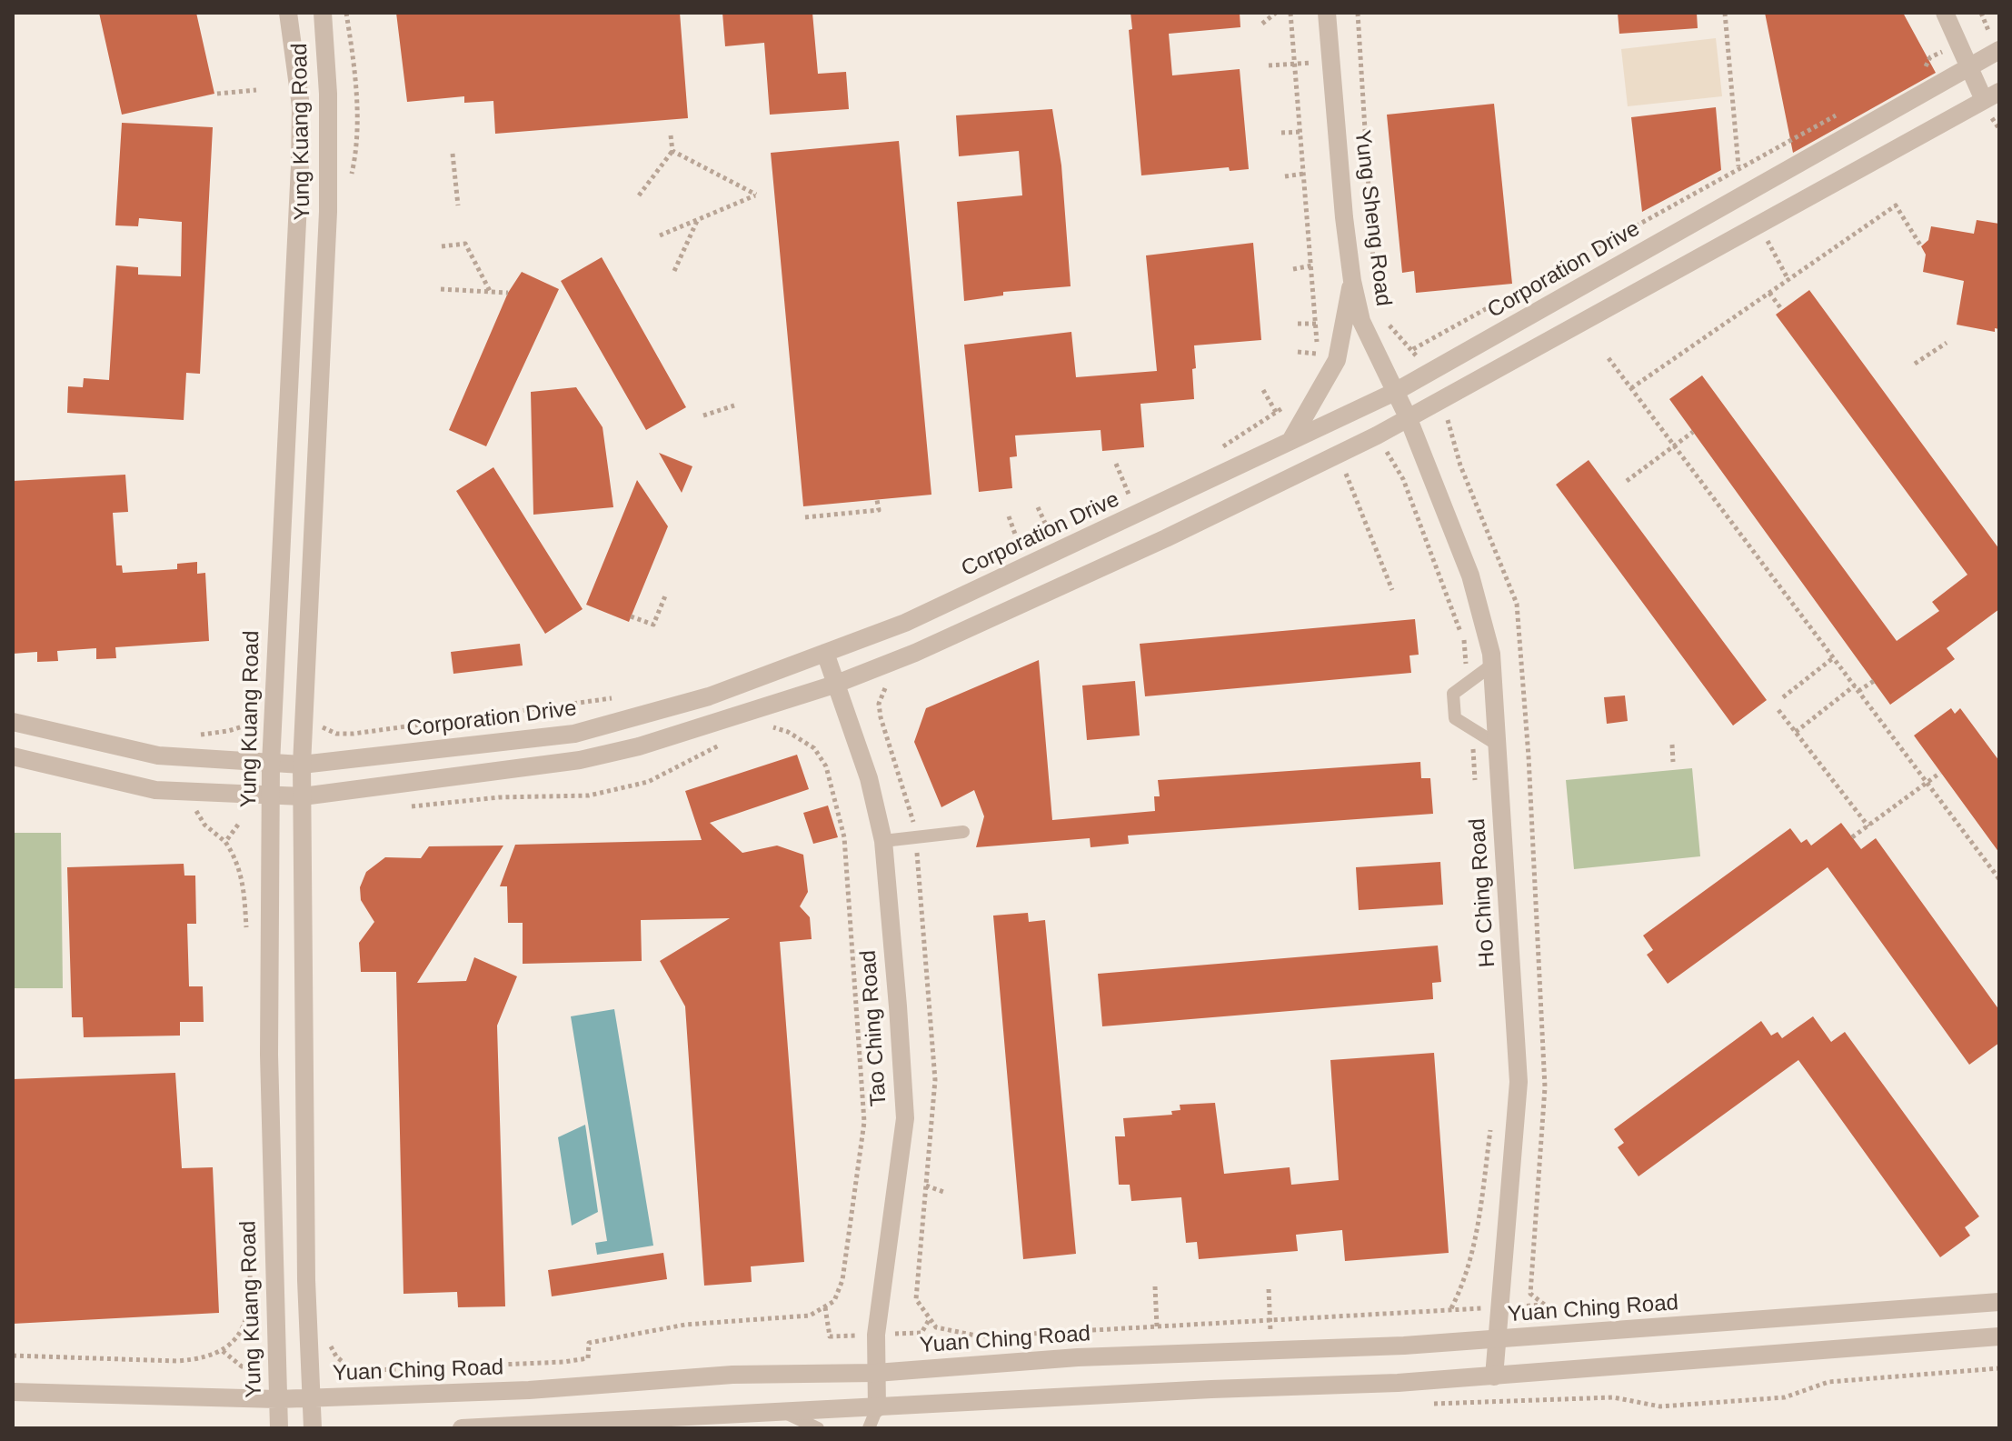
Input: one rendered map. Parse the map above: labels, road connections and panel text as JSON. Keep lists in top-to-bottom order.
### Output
{
  "streets": {
    "street": [
      "Yung Kuang Road",
      "Yung Sheng Road",
      "Corporation Drive",
      "Ho Ching Road",
      "Tao Ching Road",
      "Yuan Ching Road"
    ]
  },
  "crossings": [
    ["Yung Kuang Road", "Corporation Drive"],
    ["Yung Kuang Road", "Yuan Ching Road"],
    ["Yung Sheng Road", "Corporation Drive"],
    ["Yung Sheng Road", "Ho Ching Road"],
    ["Corporation Drive", "Tao Ching Road"],
    ["Ho Ching Road", "Yuan Ching Road"],
    ["Tao Ching Road", "Yuan Ching Road"]
  ]
}
